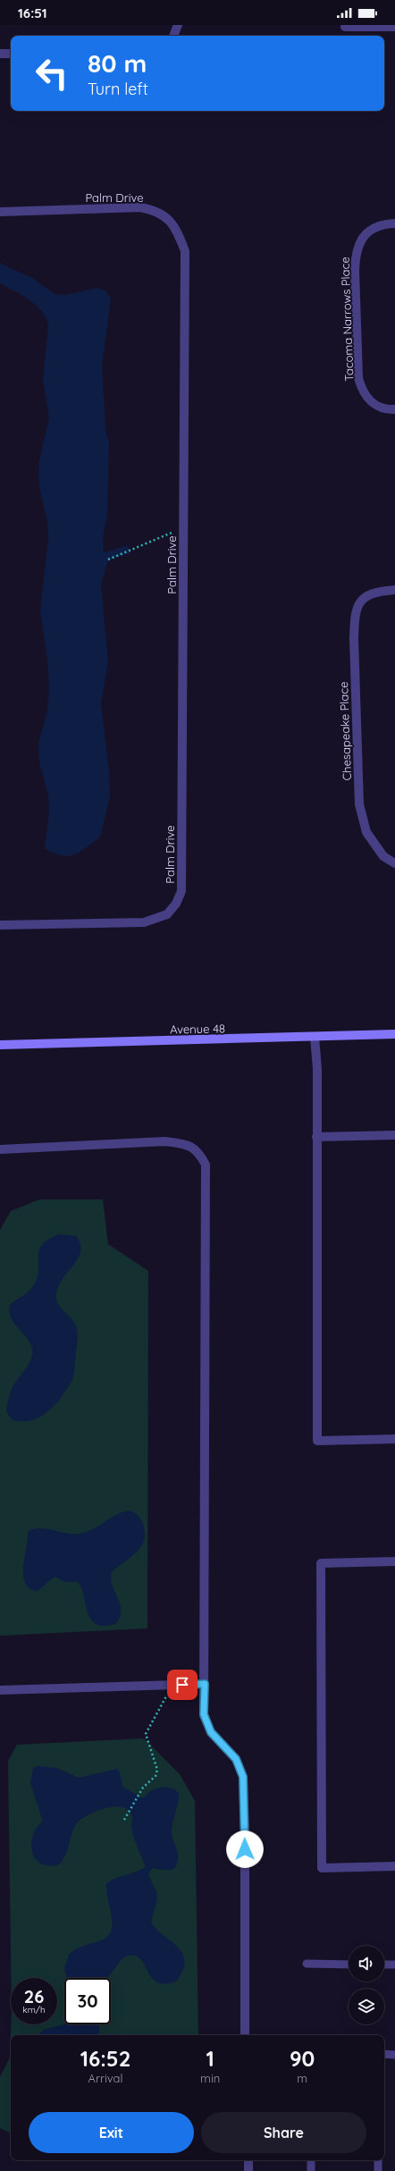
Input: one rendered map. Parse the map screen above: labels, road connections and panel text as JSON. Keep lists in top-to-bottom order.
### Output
{
  "streets": {
    "main road": ["Avenue 48"],
    "street": ["Palm Drive", "Tacoma Narrows Place", "Chesapeake Place"]
  },
  "page": {
    "status": "16:51",
    "turn": ["80 m", "Turn left"],
    "speed": "26 km/h",
    "limit": "30",
    "eta": [
      "16:52",
      "Arrival",
      "1",
      "min",
      "90",
      "m"
    ],
    "buttons": ["Exit", "Share"]
  }
}
